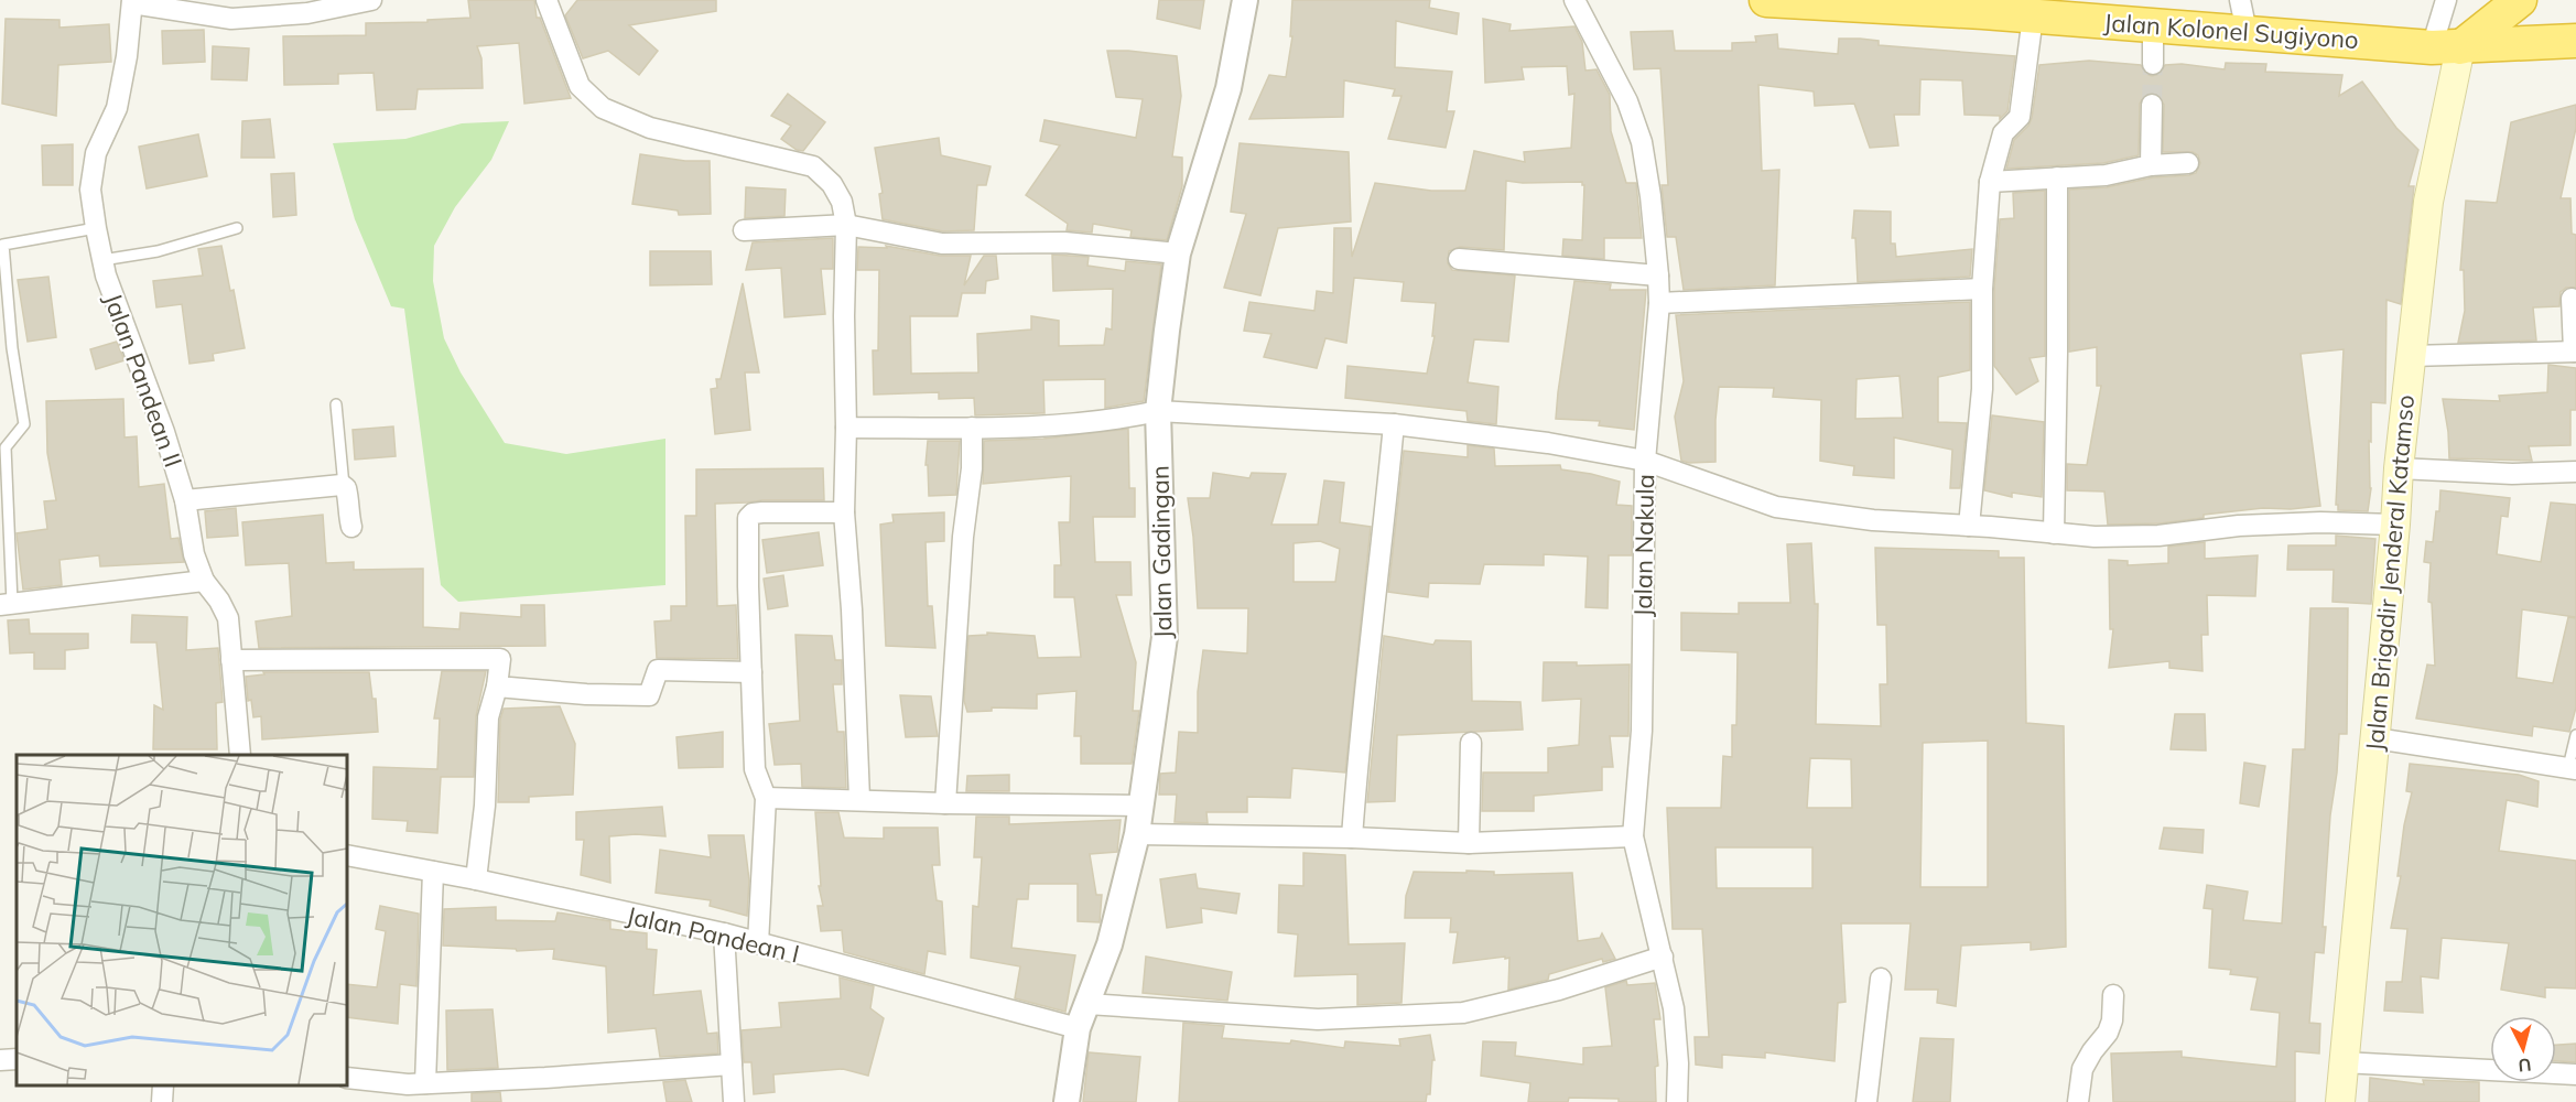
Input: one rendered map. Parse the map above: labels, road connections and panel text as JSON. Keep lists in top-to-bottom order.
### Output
{
  "streets": {
    "highway": ["Jalan Kolonel Sugiyono"],
    "main road": ["Jalan Brigadir Jenderal Katamso"],
    "street": [
      "Jalan Pandean II",
      "Jalan Nakula",
      "Jalan Gadingan",
      "Jalan Pandean I"
    ]
  },
  "crossings": [
    ["Jalan Kolonel Sugiyono", "Jalan Brigadir Jenderal Katamso"],
    ["Jalan Gadingan", "Jalan Pandean I"]
  ],
  "north": "bottom"
}
